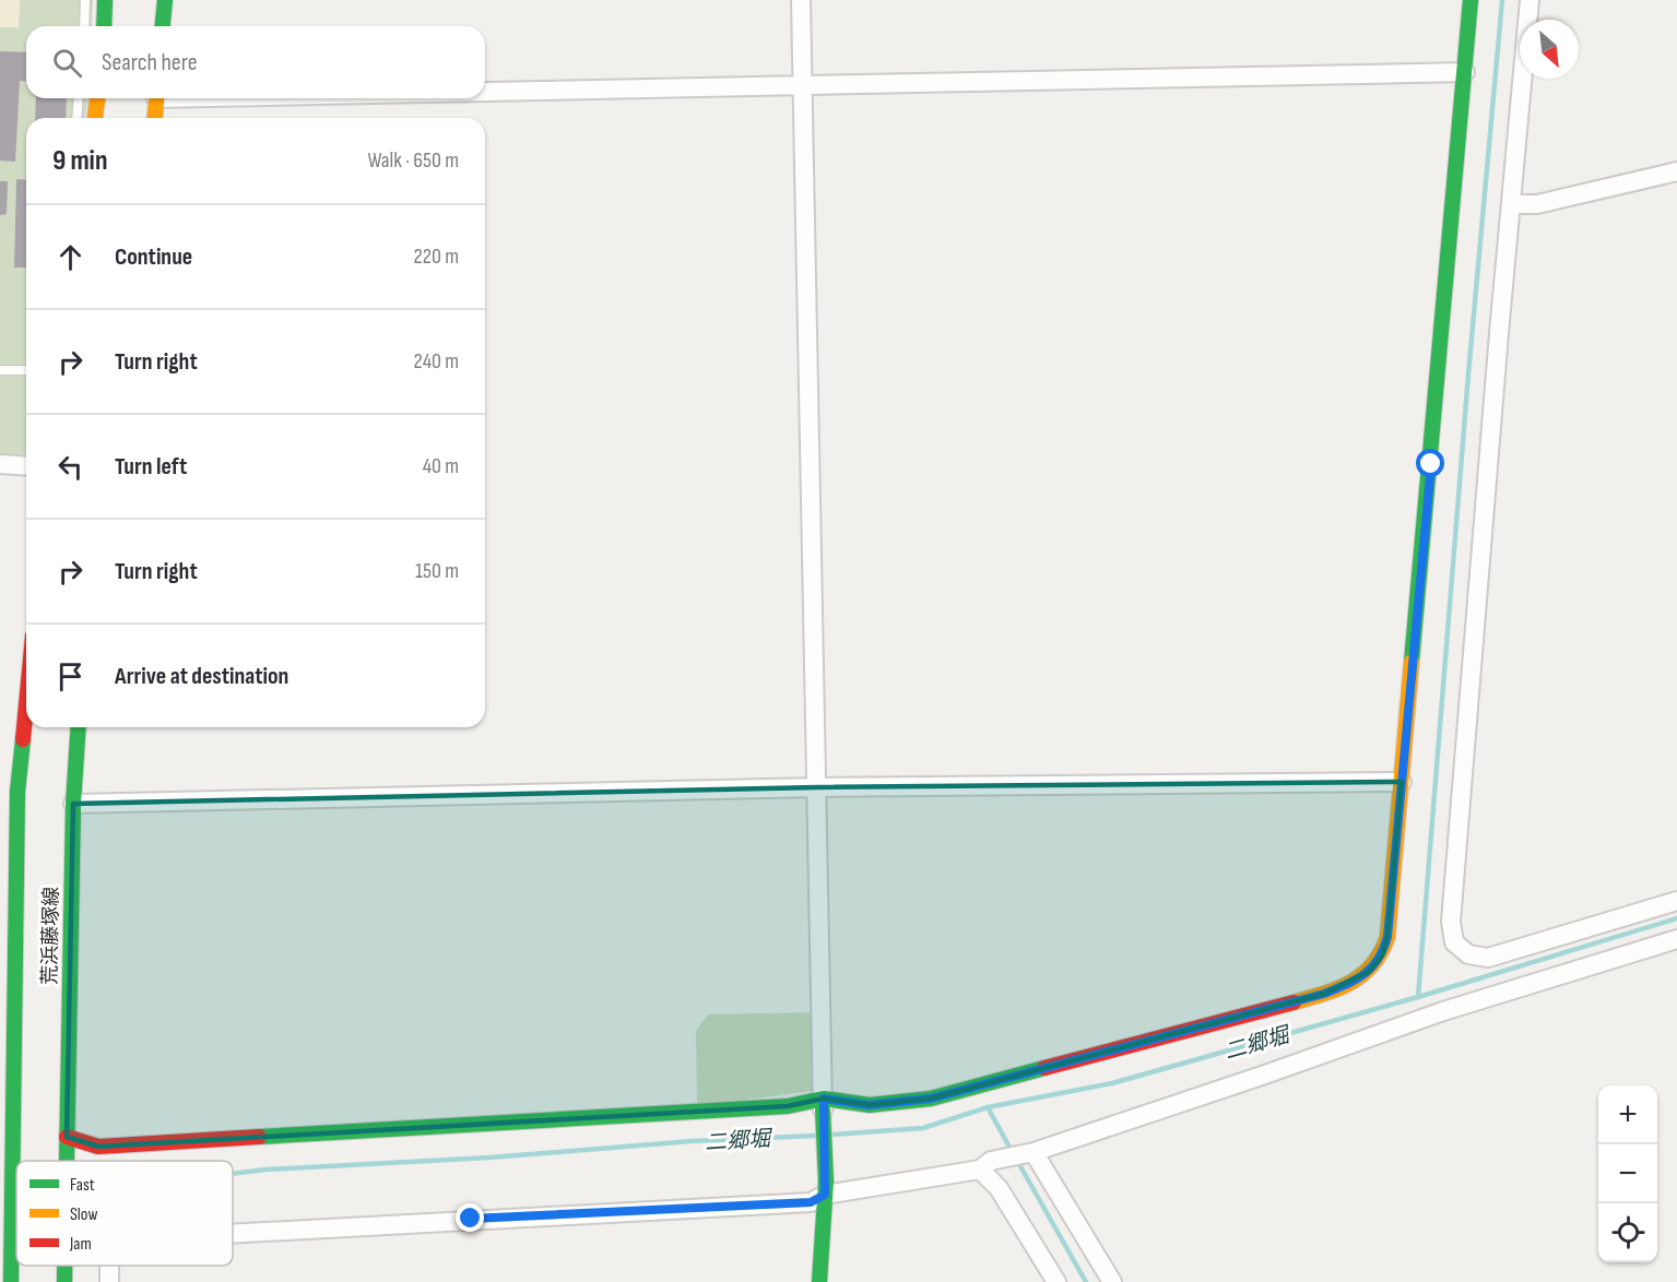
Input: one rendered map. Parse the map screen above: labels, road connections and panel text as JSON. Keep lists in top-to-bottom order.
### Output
{
  "streets": {
    "street": ["荒浜藤塚線"]
  },
  "water": ["二郷堀"],
  "legend": ["Fast", "Slow", "Jam"],
  "north": "bottom right",
  "page": {
    "search": "Search here",
    "heading": ["9 min", "Walk · 650 m"],
    "list": [
      ["Continue", "220 m"],
      ["Turn right", "240 m"],
      ["Turn left", "40 m"],
      ["Turn right", "150 m"],
      "Arrive at destination"
    ],
    "map_buttons": ["+", "−"]
  }
}
